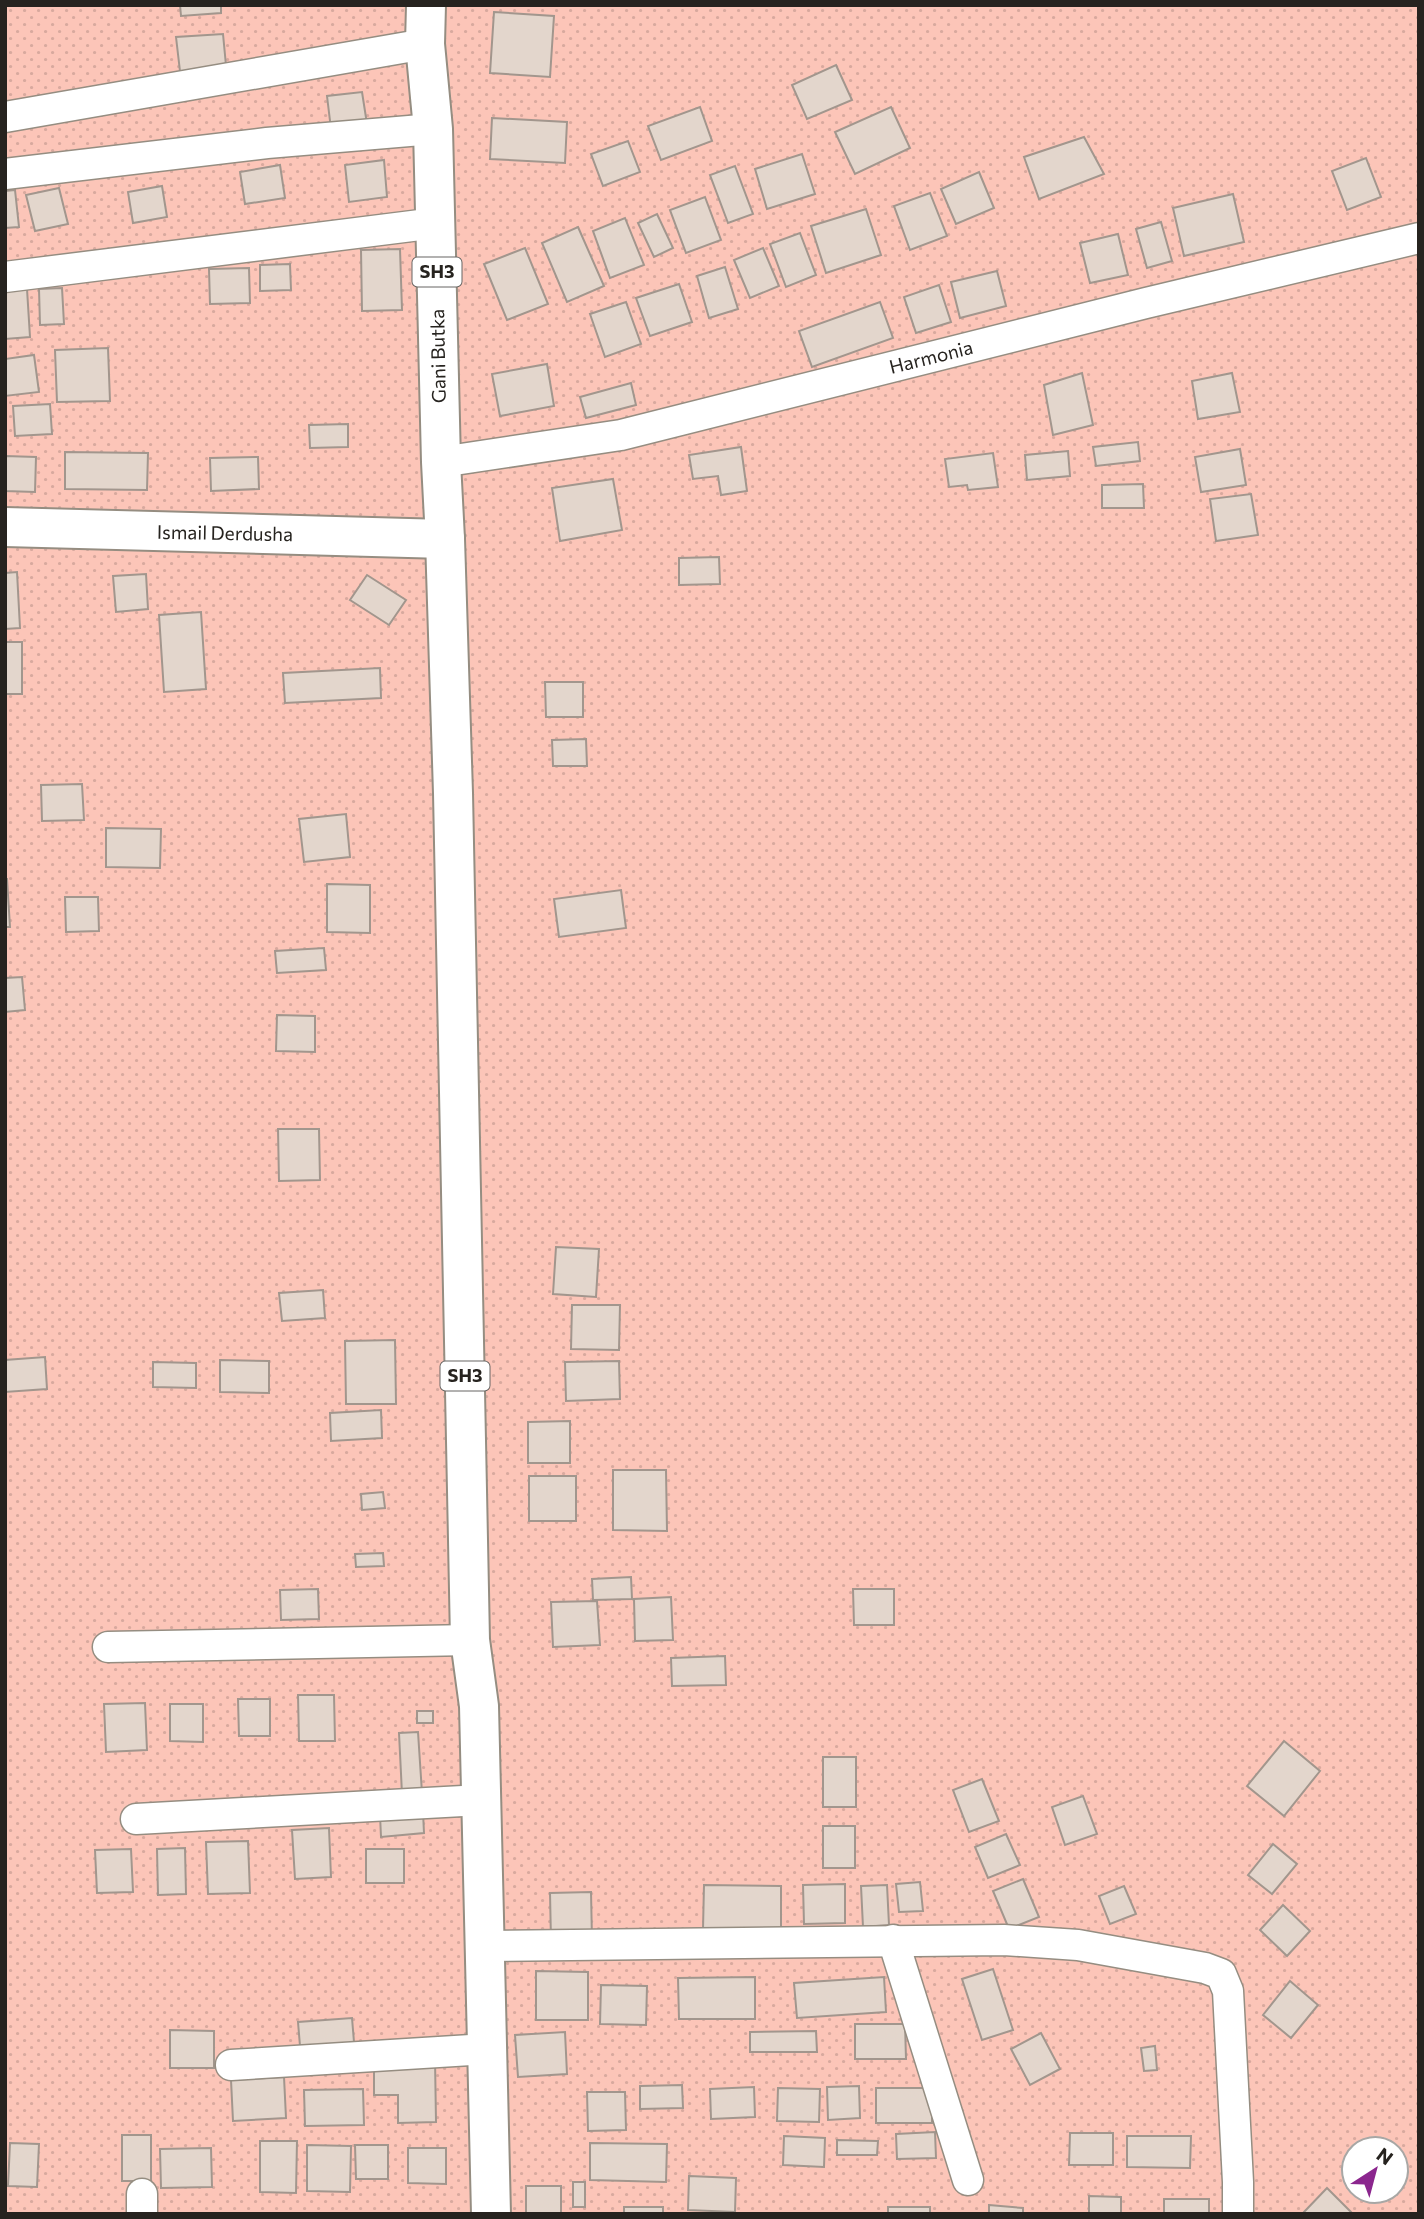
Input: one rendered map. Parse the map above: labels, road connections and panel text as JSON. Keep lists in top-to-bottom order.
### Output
{
  "streets": {
    "main road": ["SH3", "Gani Butka", "Ismail Derdusha"],
    "street": ["Harmonia"]
  },
  "crossings": [
    ["SH3", "Gani Butka"],
    ["SH3", "Ismail Derdusha"],
    ["Gani Butka", "Harmonia"],
    ["Gani Butka", "Ismail Derdusha"]
  ],
  "north": "top right"
}
